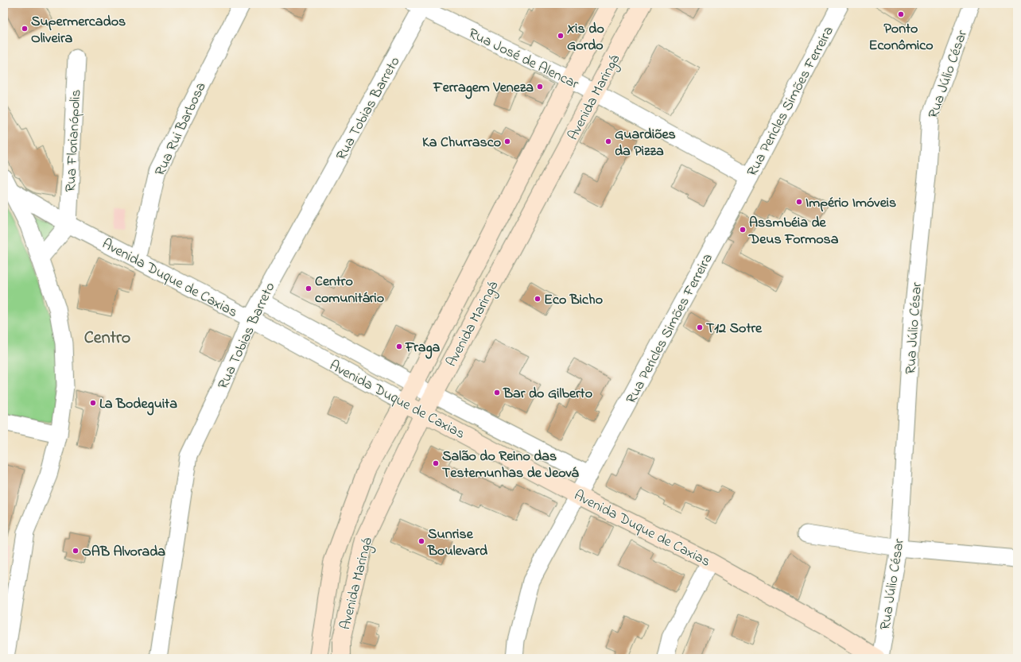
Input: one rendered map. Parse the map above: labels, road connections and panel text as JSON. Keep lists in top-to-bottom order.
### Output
{
  "streets": {
    "main road": ["Avenida Maringá", "Avenida Duque de Caxias"],
    "street": [
      "Rua José de Alencar",
      "Rua Júlio César",
      "Rua Pericles Simões Ferreira",
      "Rua Tobias Barreto",
      "Rua Rui Barbosa",
      "Rua Florianópolis"
    ]
  },
  "crossings": [
    ["Rua José de Alencar", "Avenida Maringá"],
    ["Rua José de Alencar", "Rua Pericles Simões Ferreira"],
    ["Rua José de Alencar", "Rua Tobias Barreto"],
    ["Avenida Maringá", "Avenida Duque de Caxias"],
    ["Rua Pericles Simões Ferreira", "Avenida Duque de Caxias"],
    ["Rua Tobias Barreto", "Avenida Duque de Caxias"],
    ["Rua Rui Barbosa", "Avenida Duque de Caxias"],
    ["Rua Florianópolis", "Avenida Duque de Caxias"]
  ],
  "districts": ["Centro"],
  "places": [
    "Ponto Econômico",
    "Supermercados Oliveira",
    "Xis do Gordo",
    "Ferragem Veneza",
    "Ka Churrasco",
    "Guardiões da Pizza",
    "Império Imóveis",
    "Assmbéia de Deus Formosa",
    "Centro comunitário",
    "Eco Bicho",
    "T12 Sotre",
    "Fraga",
    "Bar do Gilberto",
    "La Bodeguita",
    "Salão do Reino das Testemunhas de Jeová",
    "Sunrise Boulevard",
    "OAB Alvorada"
  ]
}
